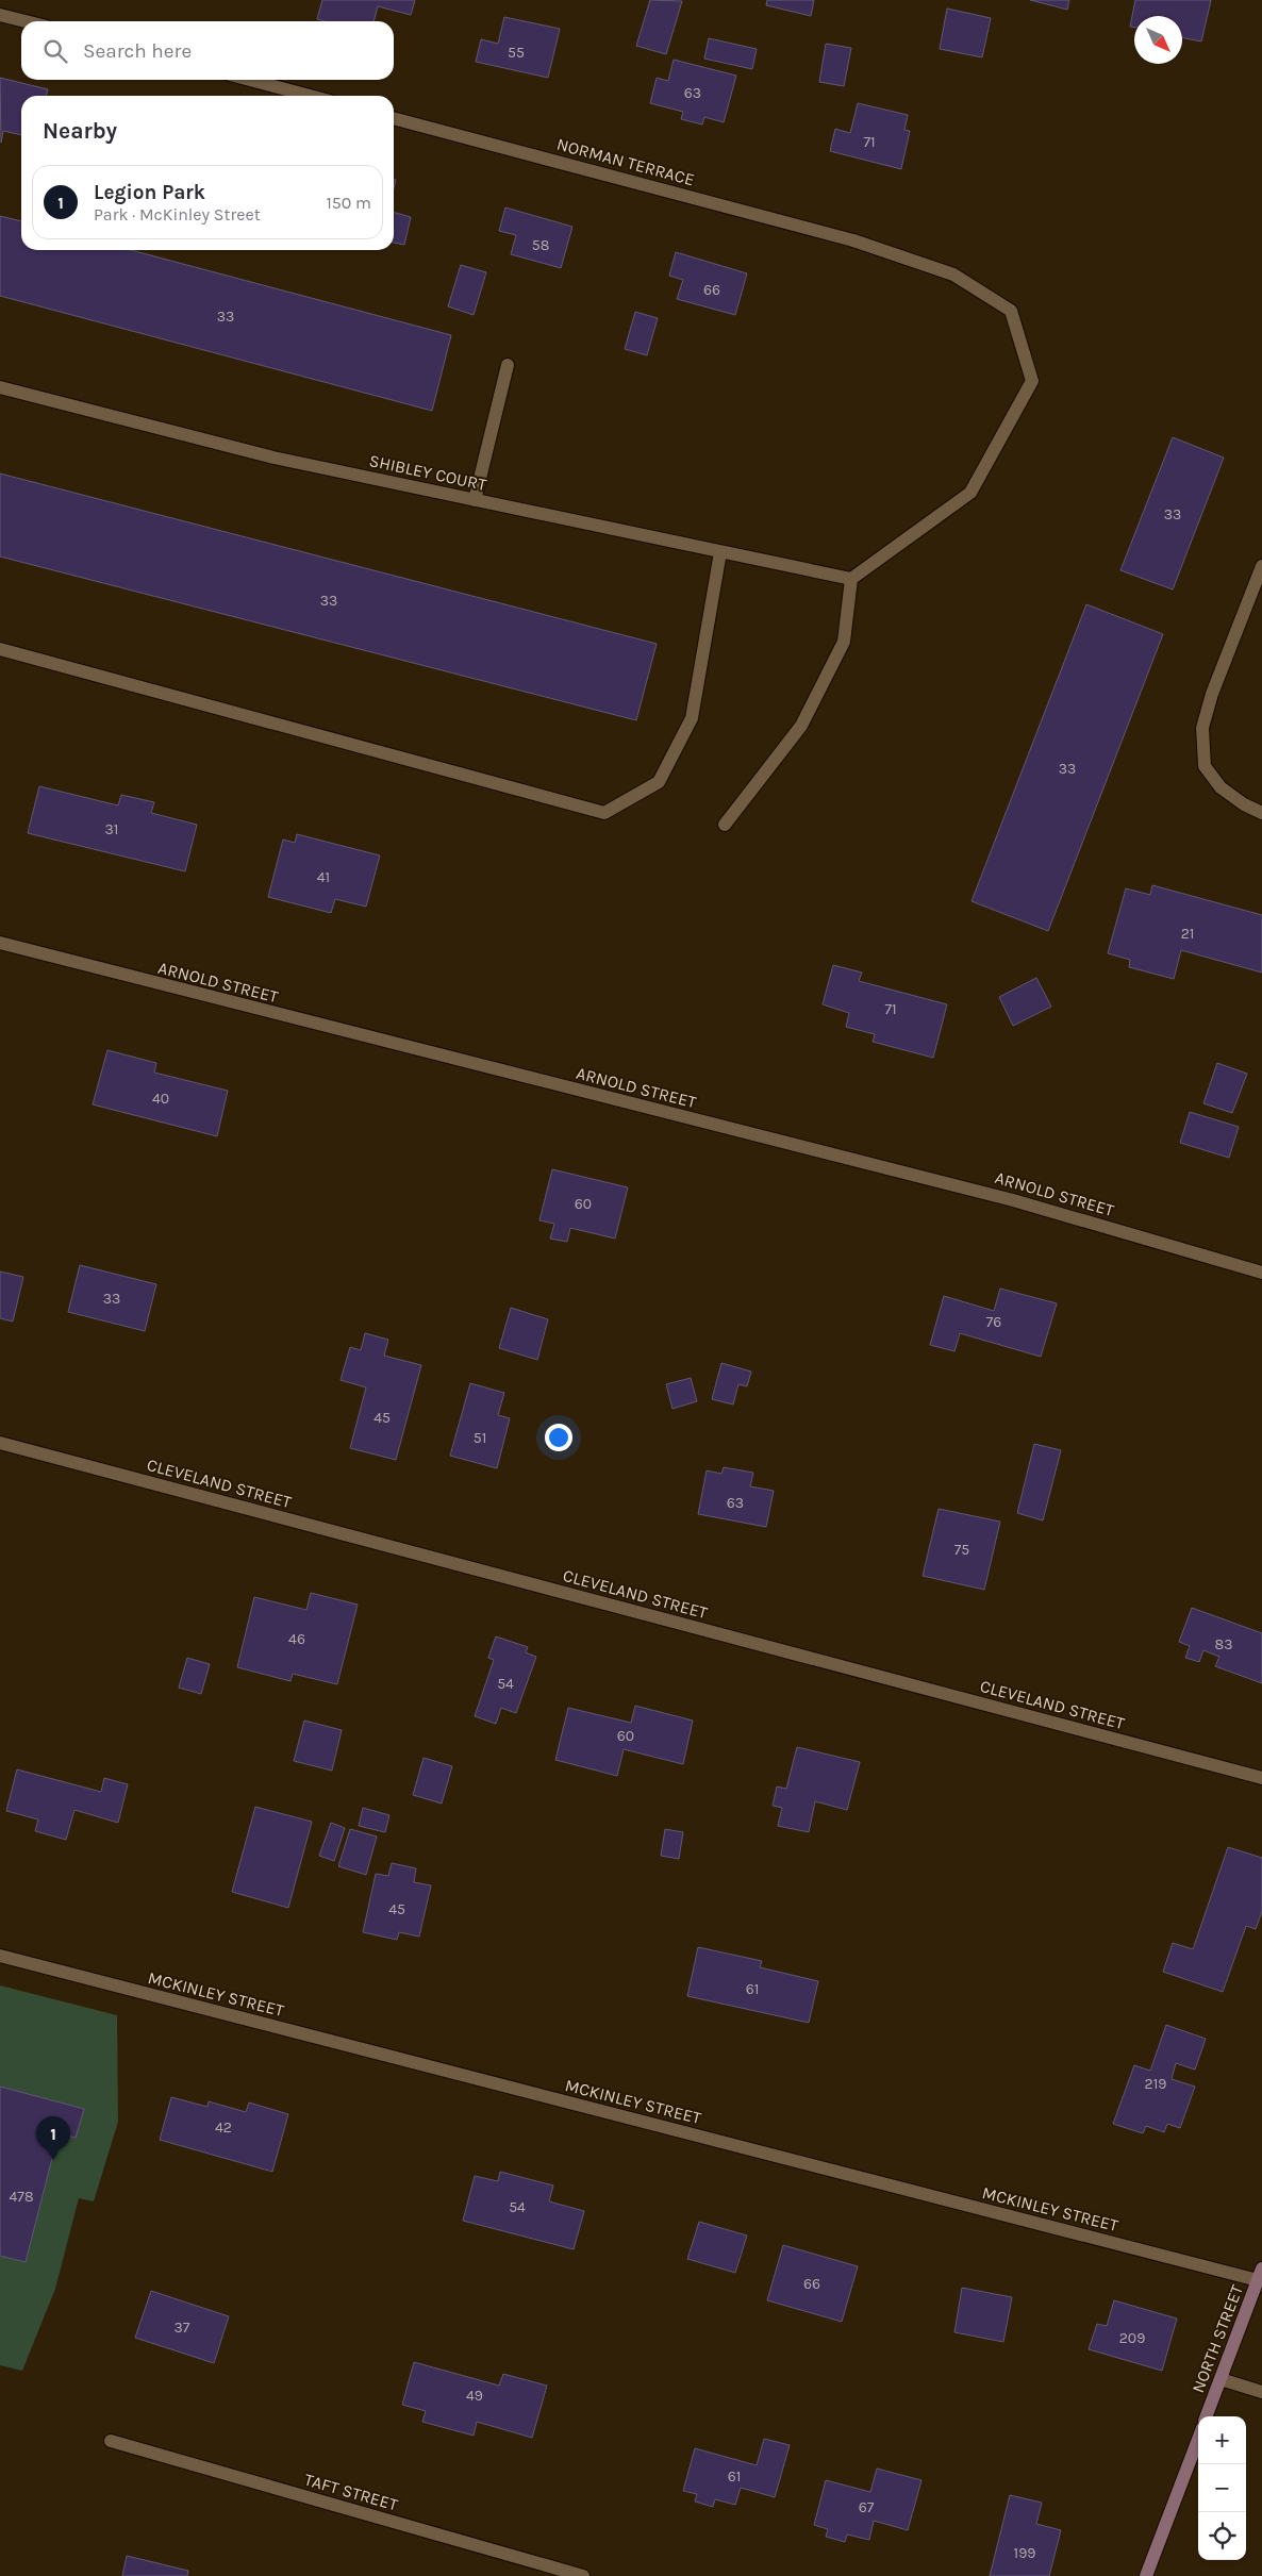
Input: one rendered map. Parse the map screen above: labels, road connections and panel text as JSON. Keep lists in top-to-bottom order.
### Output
{
  "streets": {
    "main road": ["NORTH STREET"],
    "street": [
      "NORMAN TERRACE",
      "SHIBLEY COURT",
      "ARNOLD STREET",
      "CLEVELAND STREET",
      "MCKINLEY STREET",
      "TAFT STREET"
    ]
  },
  "crossings": [
    ["NORMAN TERRACE", "SHIBLEY COURT"],
    ["MCKINLEY STREET", "NORTH STREET"]
  ],
  "house_numbers": [
    "55",
    "63",
    "71",
    "58",
    "66",
    "33",
    "33",
    "33",
    "33",
    "31",
    "41",
    "21",
    "71",
    "40",
    "60",
    "33",
    "76",
    "45",
    "51",
    "63",
    "75",
    "46",
    "83",
    "54",
    "60",
    "45",
    "61",
    "219",
    "42",
    "478",
    "54",
    "66",
    "37",
    "209",
    "49",
    "61",
    "67",
    "199"
  ],
  "north": "bottom right",
  "page": {
    "search": "Search here",
    "heading": "Nearby",
    "list": [
      {
        "mark": "1",
        "name": "Legion Park",
        "note": "Park · McKinley Street",
        "value": "150 m"
      }
    ],
    "pins": "1",
    "map_buttons": ["+", "−"]
  }
}
